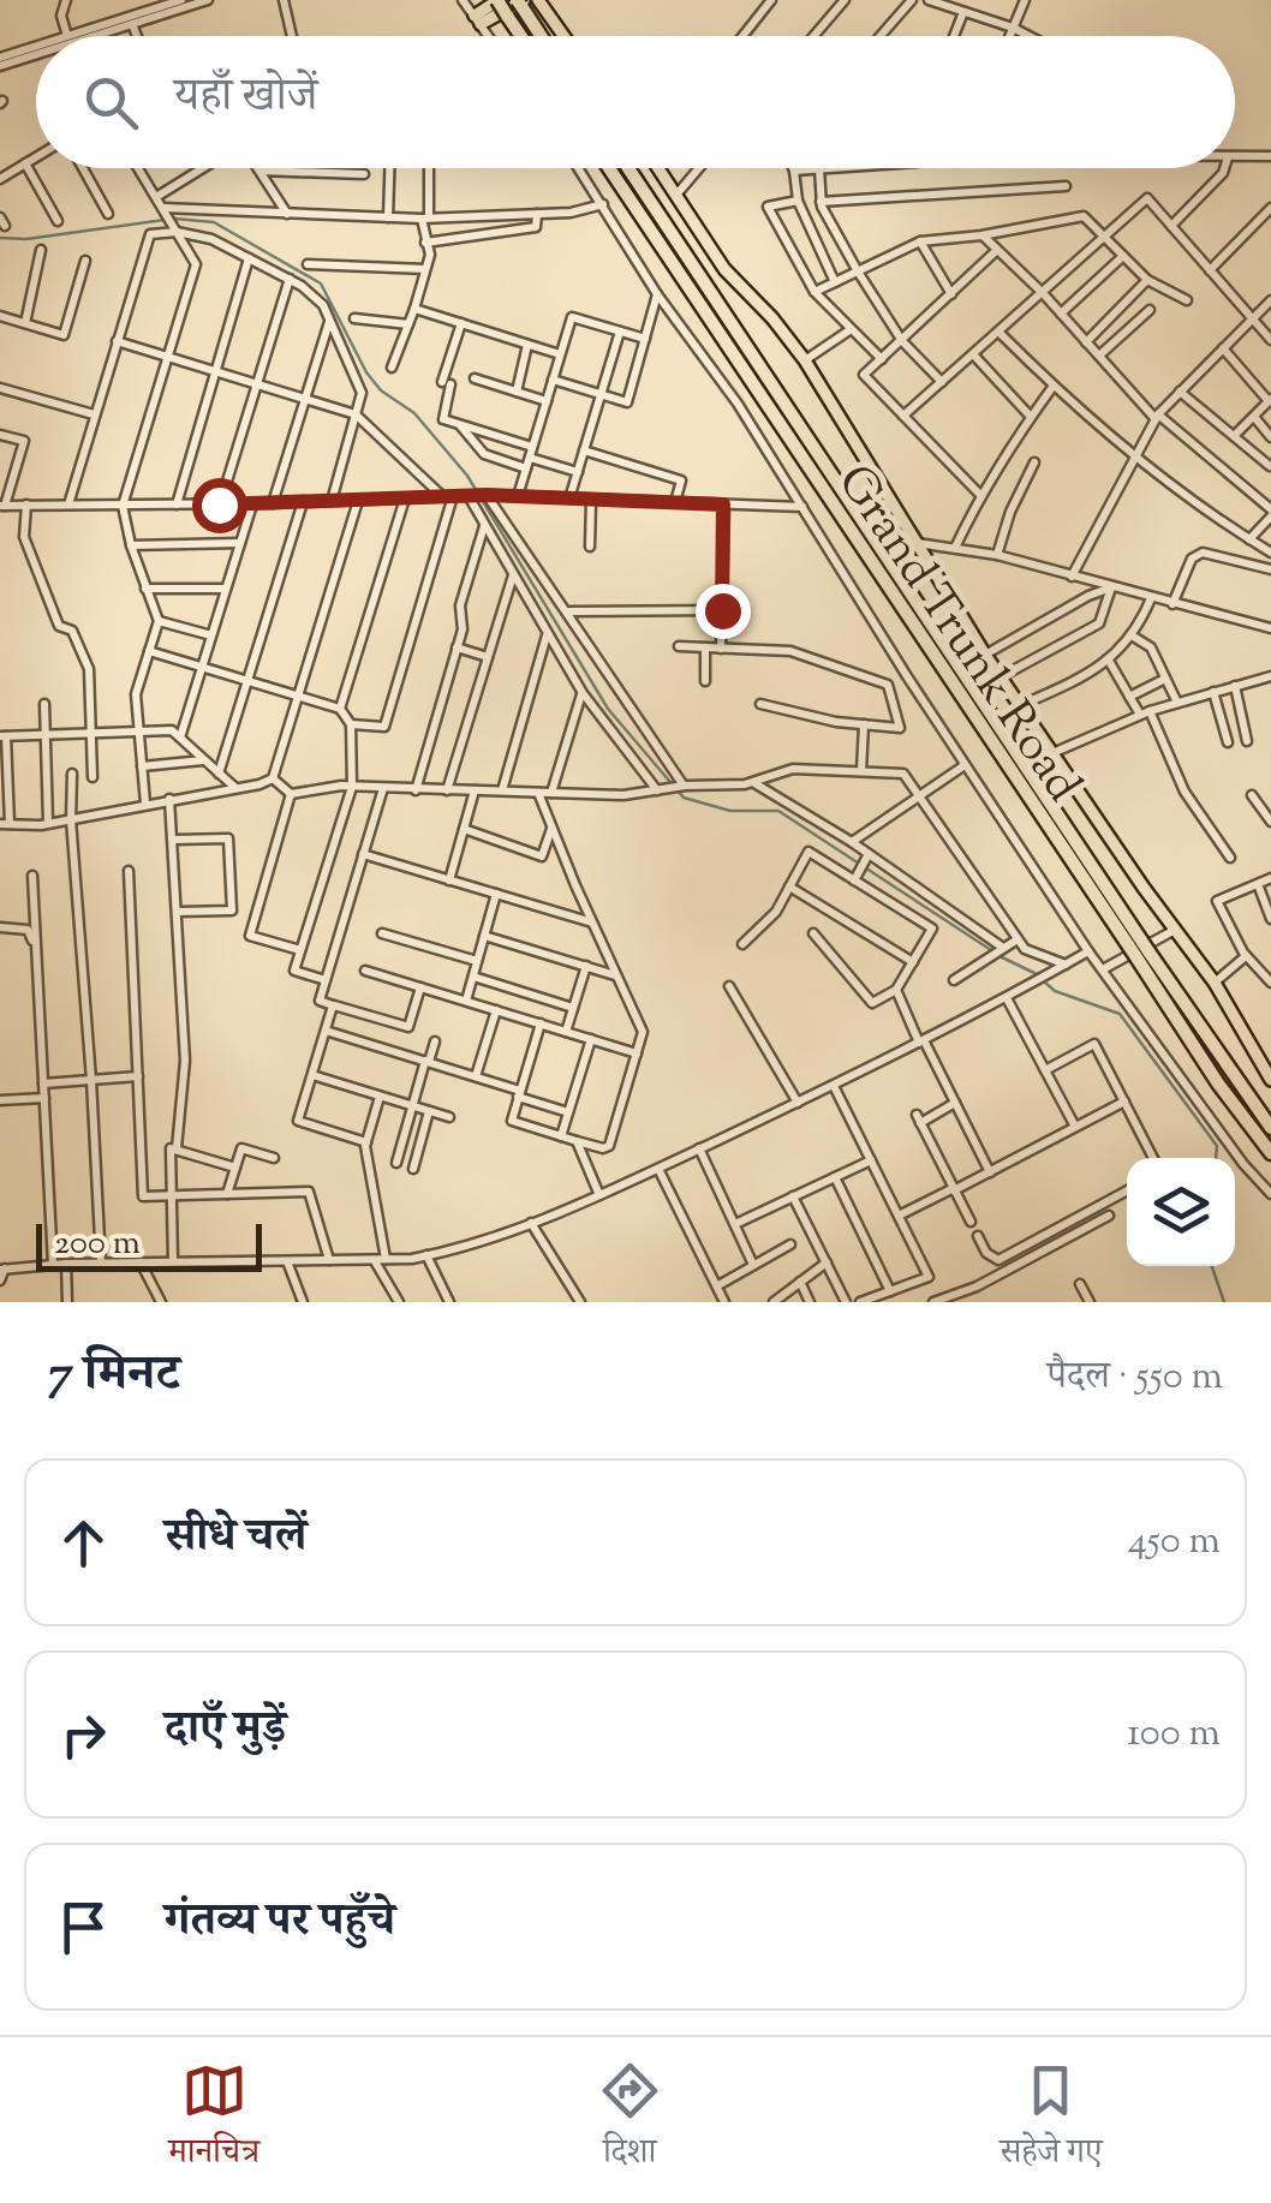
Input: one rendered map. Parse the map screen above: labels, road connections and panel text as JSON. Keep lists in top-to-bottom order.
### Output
{
  "streets": {
    "highway": ["Grand Trunk Road"]
  },
  "scale_bar": "200 m",
  "page": {
    "search": "यहाँ खोजें",
    "scale": "200 m",
    "heading": ["7 मिनट", "पैदल · 550 m"],
    "list": [
      ["सीधे चलें", "450 m"],
      ["दाएँ मुड़ें", "100 m"],
      "गंतव्य पर पहुँचे"
    ],
    "nav": ["मानचित्र", "दिशा", "सहेजे गए"]
  }
}
